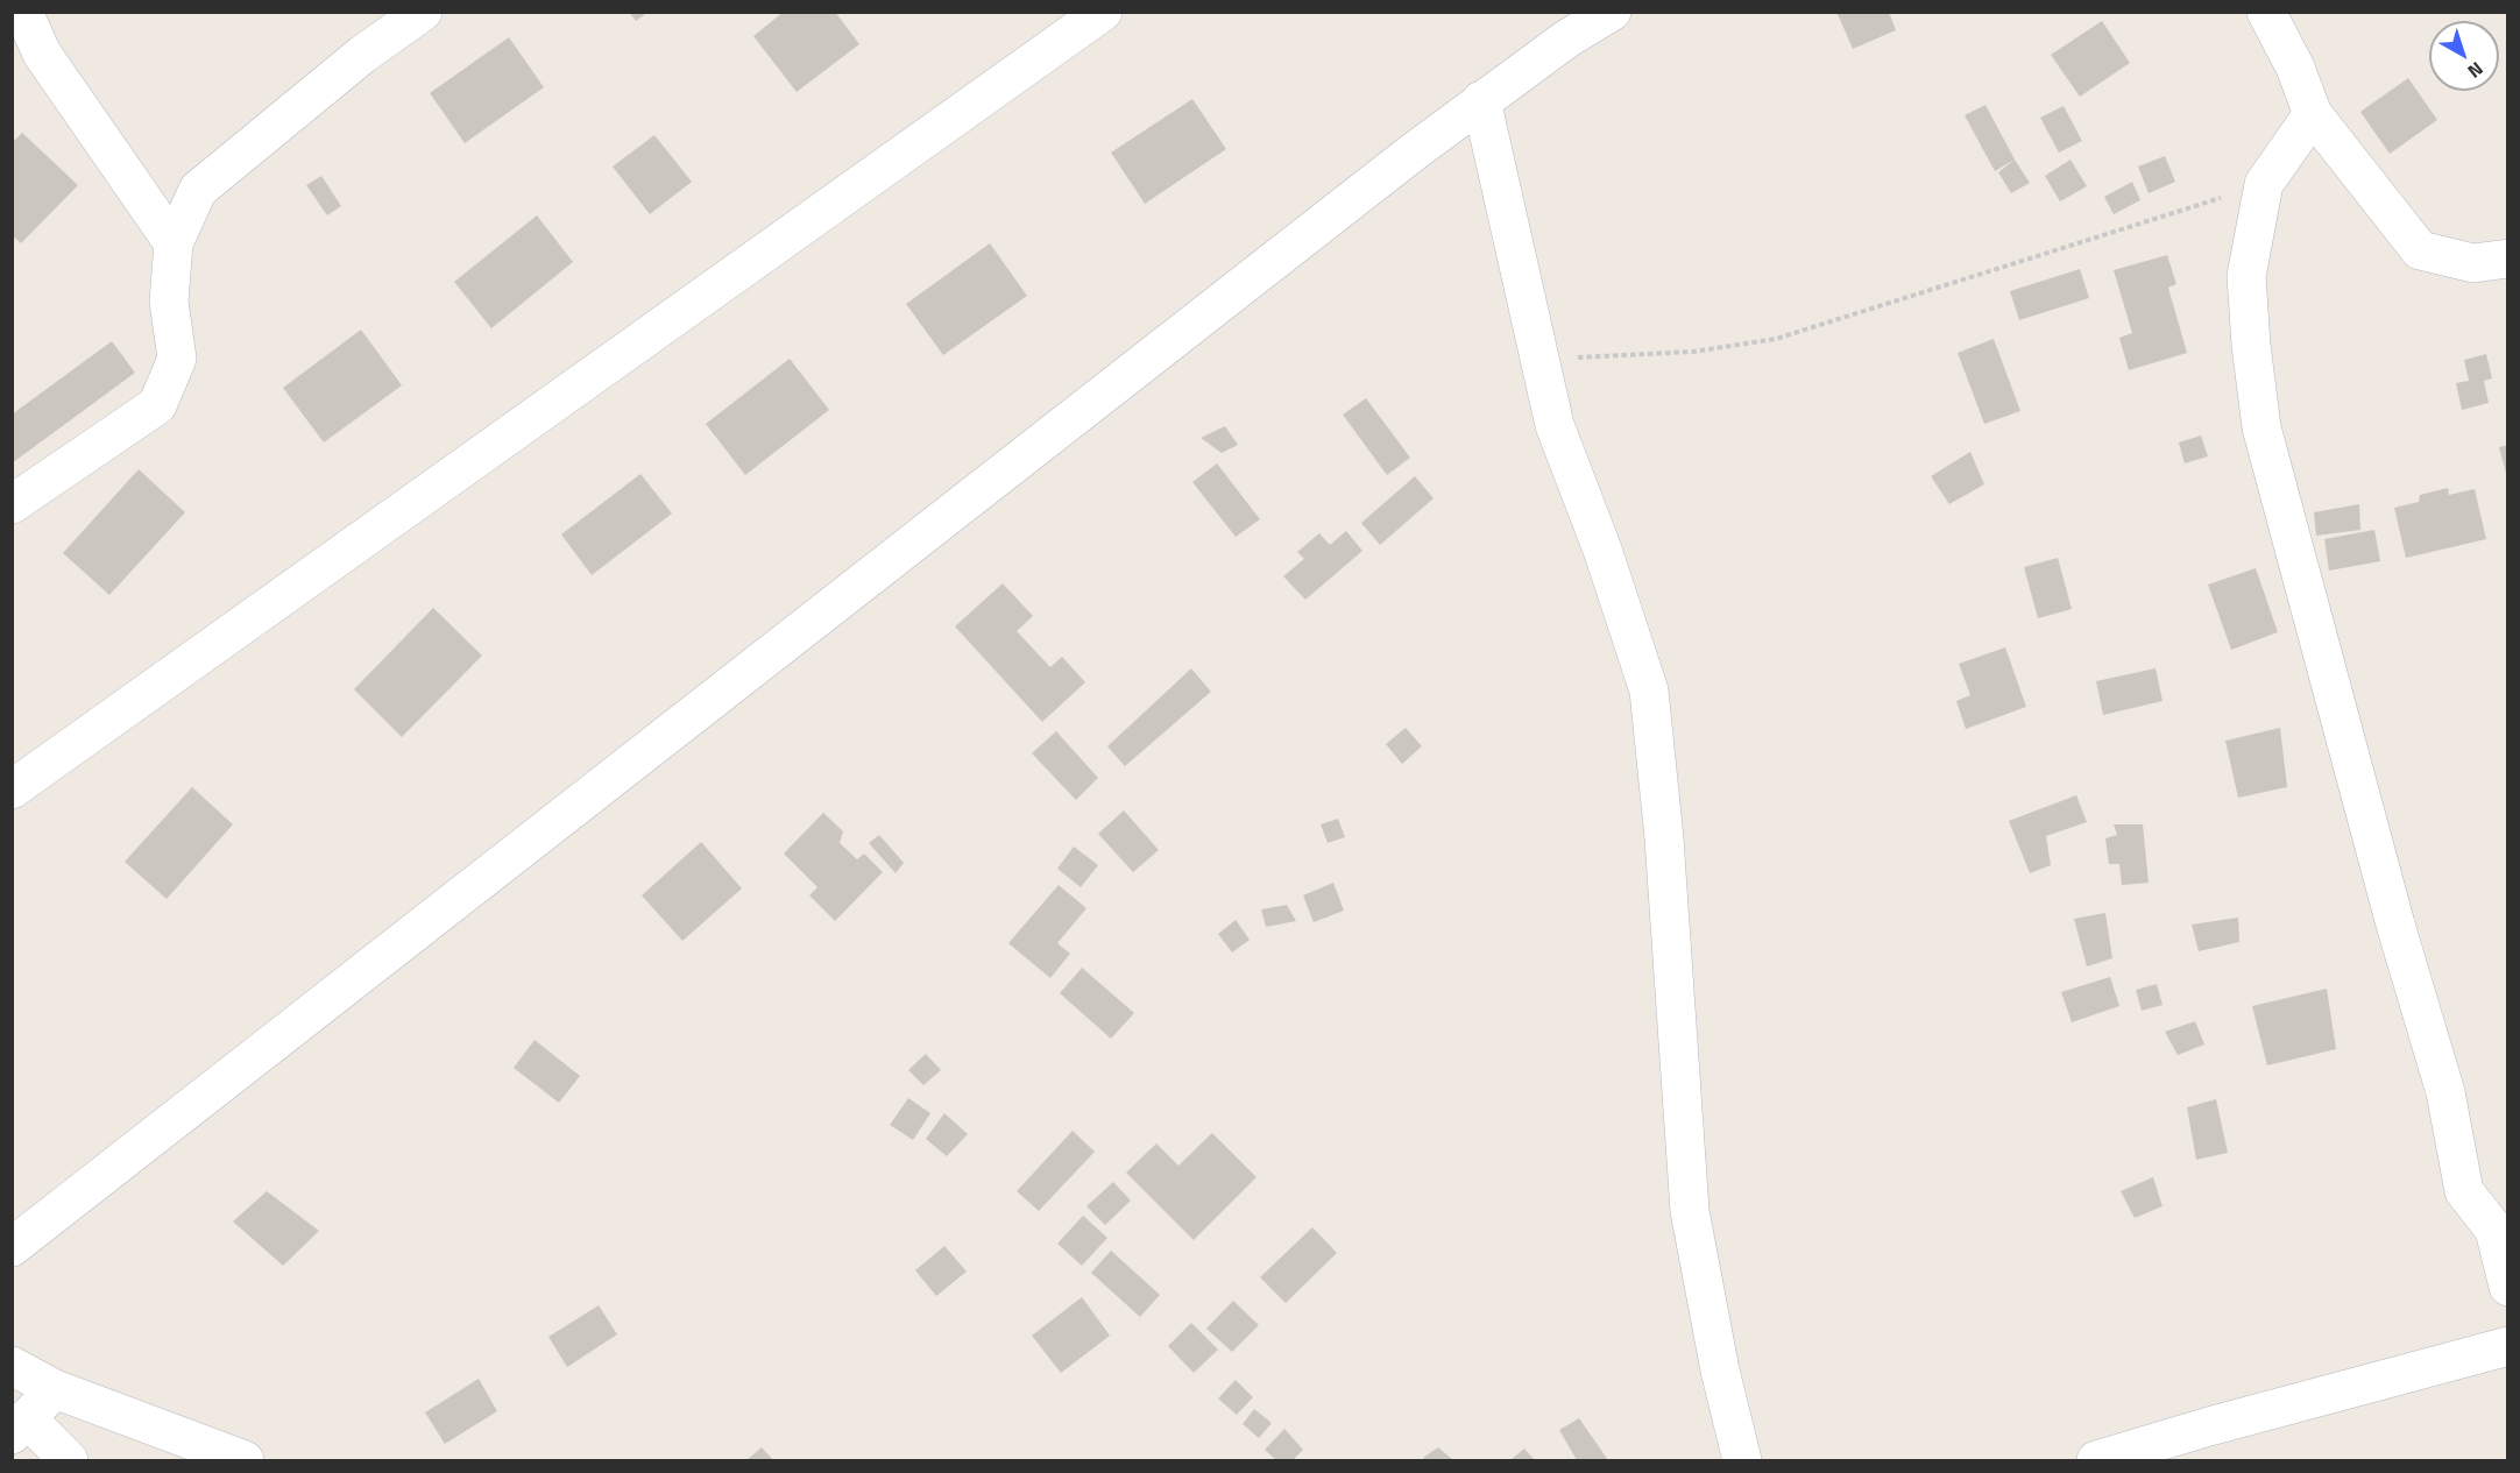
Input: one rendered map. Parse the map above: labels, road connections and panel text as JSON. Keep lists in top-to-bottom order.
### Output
{
  "north": "bottom right"
}
